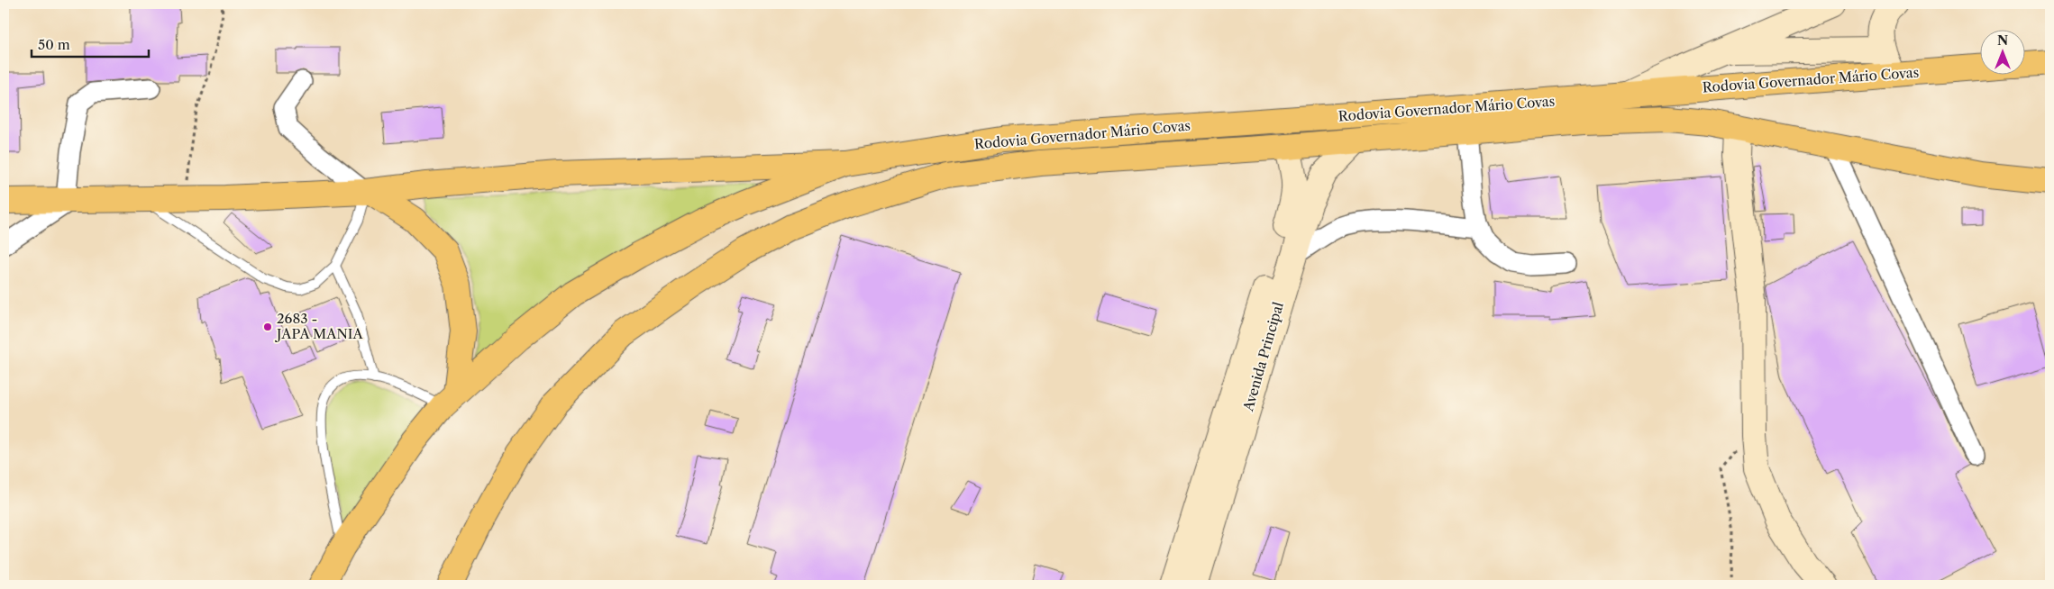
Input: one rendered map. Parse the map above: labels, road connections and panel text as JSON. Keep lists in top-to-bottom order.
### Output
{
  "streets": {
    "main road": ["Rodovia Governador Mário Covas"],
    "street": ["Avenida Principal"]
  },
  "crossings": [
    ["Rodovia Governador Mário Covas", "Avenida Principal"]
  ],
  "places": ["2683 - JAPA MANIA"],
  "scale_bar": "50 m",
  "north": "top"
}
